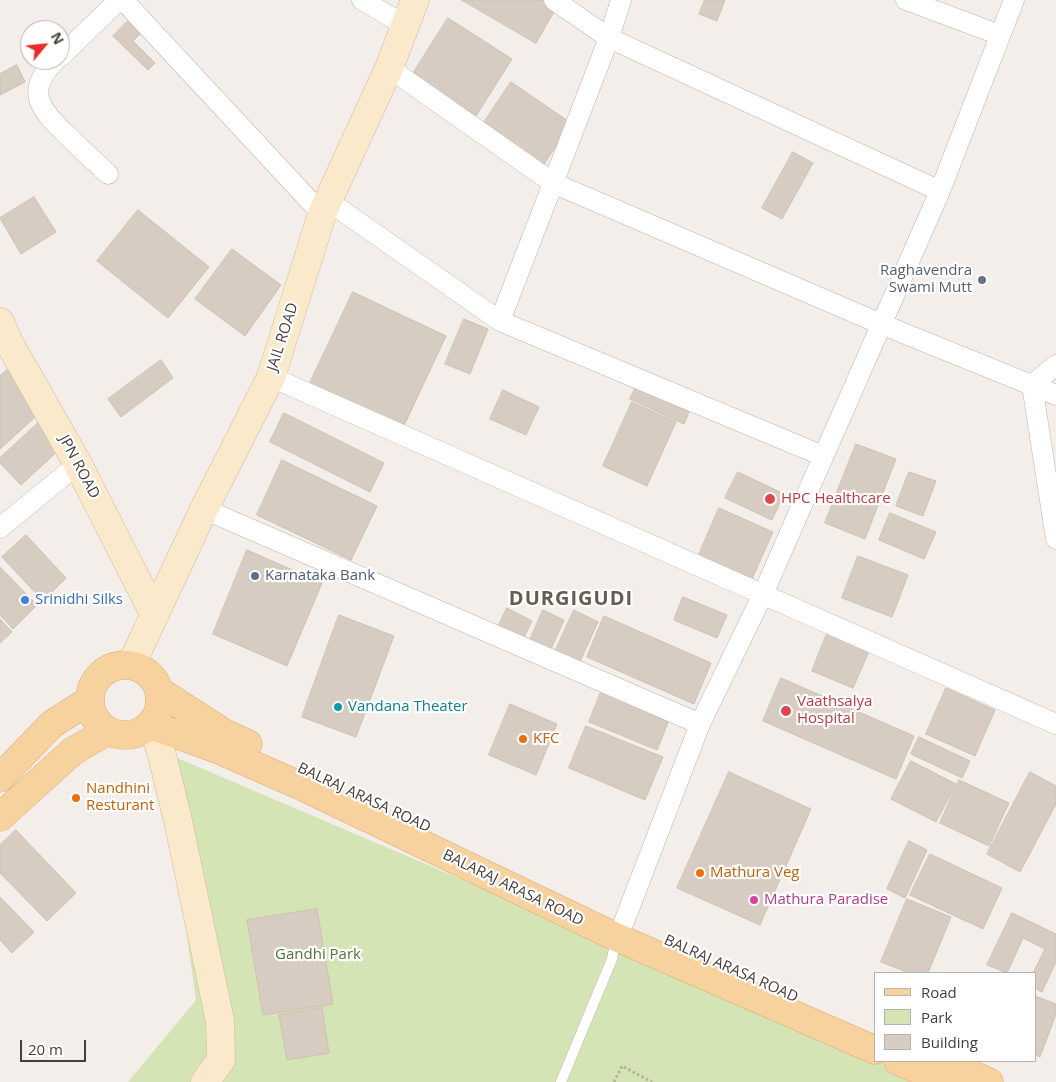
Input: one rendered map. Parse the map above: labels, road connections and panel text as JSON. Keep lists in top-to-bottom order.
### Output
{
  "streets": {
    "main road": [
      "JAIL ROAD",
      "JPN ROAD",
      "BALRAJ ARASA ROAD",
      "BALARAJ ARASA ROAD"
    ]
  },
  "crossings": [
    ["JAIL ROAD", "JPN ROAD"],
    ["JAIL ROAD", "BALRAJ ARASA ROAD"],
    ["JAIL ROAD", "BALARAJ ARASA ROAD"],
    ["BALRAJ ARASA ROAD", "BALARAJ ARASA ROAD"]
  ],
  "districts": ["DURGIGUDI"],
  "parks": ["Gandhi Park"],
  "places": [
    "Raghavendra Swami Mutt",
    "HPC Healthcare",
    "Karnataka Bank",
    "Srinidhi Silks",
    "Vandana Theater",
    "Vaathsalya Hospital",
    "KFC",
    "Nandhini Resturant",
    "Mathura Veg",
    "Mathura Paradise"
  ],
  "legend": ["Road", "Park", "Building"],
  "scale_bar": "20 m",
  "north": "top right"
}
